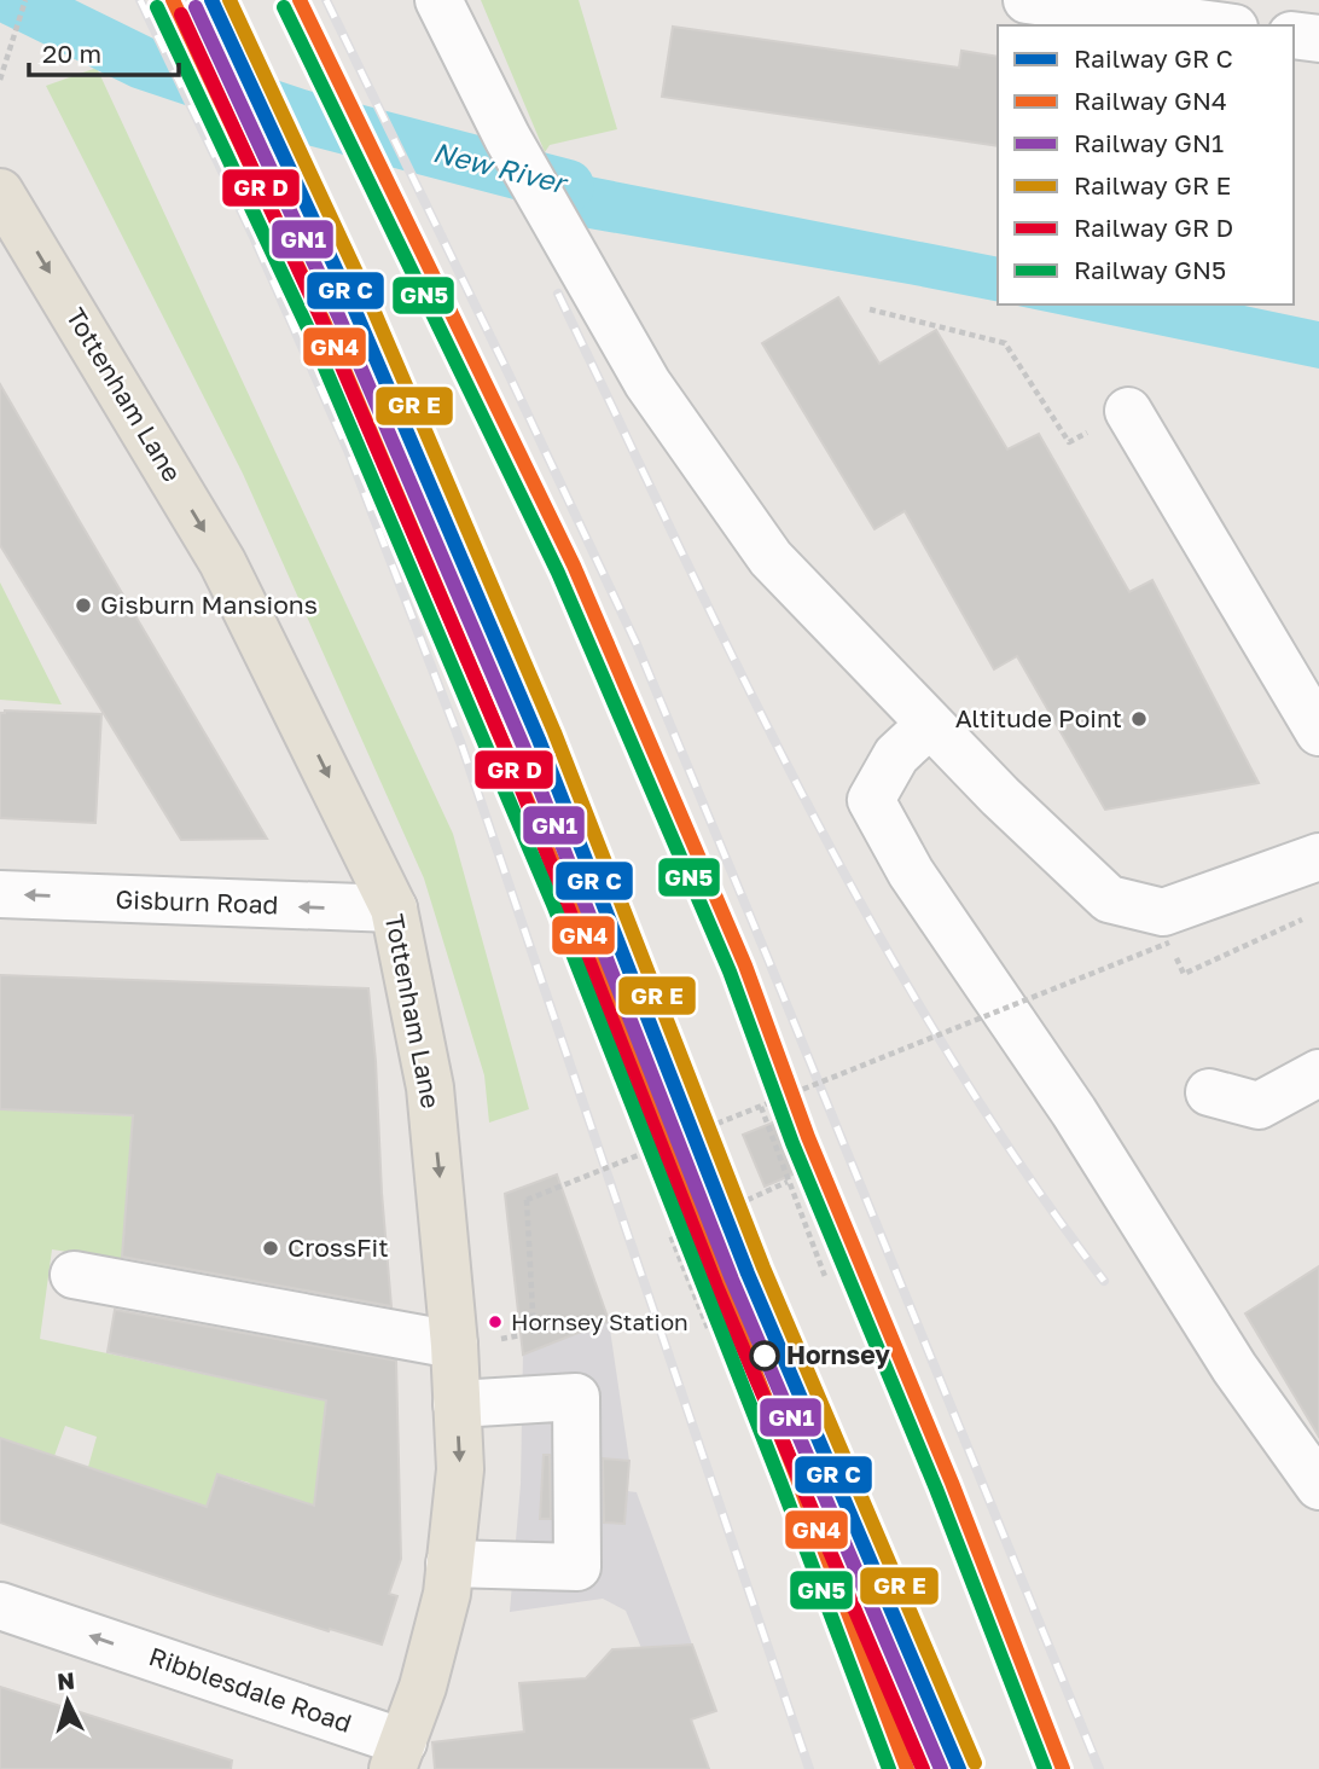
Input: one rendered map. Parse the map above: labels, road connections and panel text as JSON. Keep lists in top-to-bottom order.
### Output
{
  "streets": {
    "main road": ["Tottenham Lane"],
    "street": ["Gisburn Road", "Ribblesdale Road"]
  },
  "crossings": [
    ["Tottenham Lane", "Gisburn Road"],
    ["Tottenham Lane", "Ribblesdale Road"]
  ],
  "one_way": ["Tottenham Lane"],
  "water": ["New River"],
  "places": [
    "Gisburn Mansions",
    "Altitude Point",
    "CrossFit",
    "Hornsey Station",
    "Hornsey"
  ],
  "lines": ["rail line GN4", "rail line GN1", "rail line GN5"],
  "legend": [
    "Railway GR C",
    "Railway GN4",
    "Railway GN1",
    "Railway GR E",
    "Railway GR D",
    "Railway GN5"
  ],
  "scale_bar": "20 m",
  "north": "top"
}
